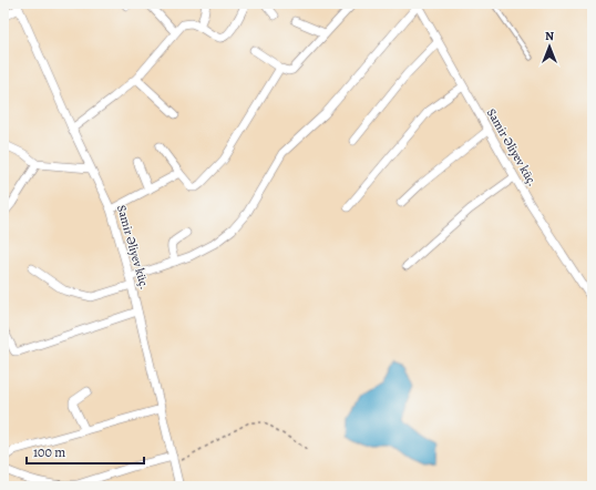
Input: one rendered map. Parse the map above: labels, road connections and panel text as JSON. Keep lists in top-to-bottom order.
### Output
{
  "streets": {
    "street": ["Samir Əliyev küç."]
  },
  "scale_bar": "100 m",
  "north": "top"
}
